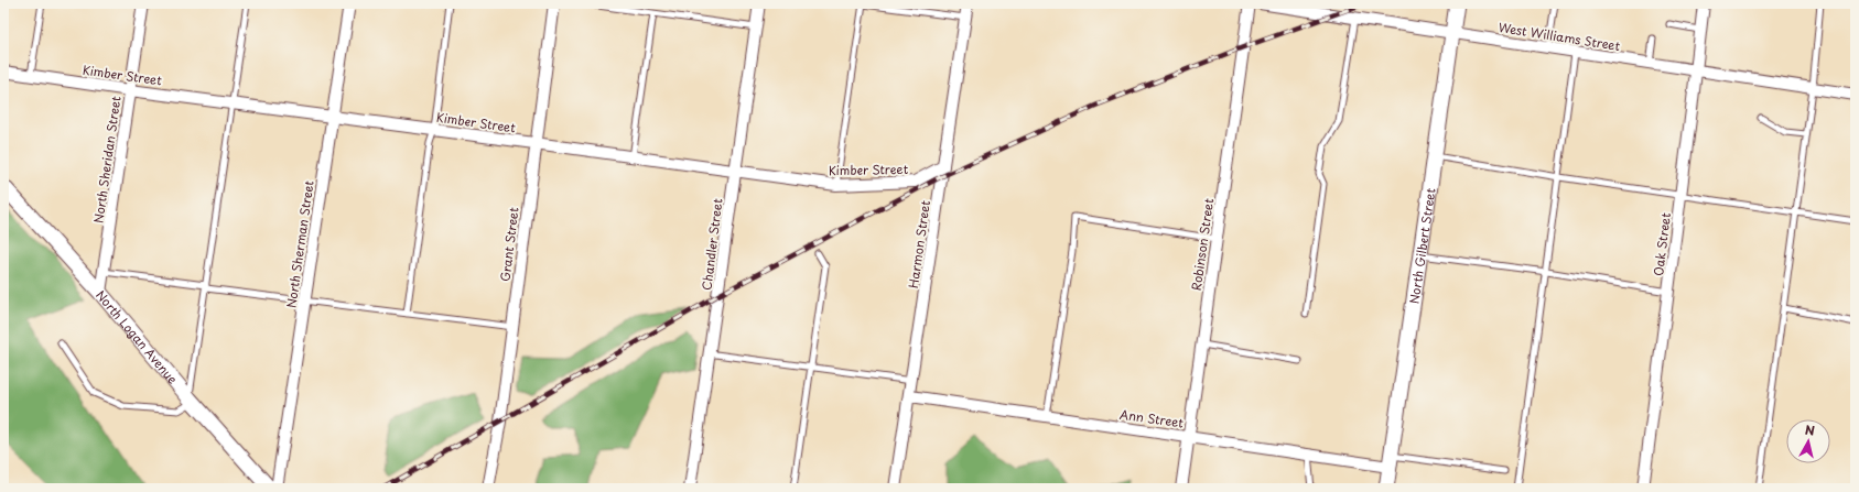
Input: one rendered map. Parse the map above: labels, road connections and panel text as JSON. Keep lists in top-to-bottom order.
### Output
{
  "streets": {
    "main road": ["North Gilbert Street", "North Logan Avenue"],
    "street": [
      "West Williams Street",
      "Kimber Street",
      "North Sheridan Street",
      "North Sherman Street",
      "Grant Street",
      "Chandler Street",
      "Harmon Street",
      "Robinson Street",
      "Oak Street",
      "Ann Street"
    ]
  },
  "crossings": [
    ["West Williams Street", "Oak Street"],
    ["West Williams Street", "North Gilbert Street"],
    ["Kimber Street", "North Sheridan Street"],
    ["Kimber Street", "North Sherman Street"],
    ["Kimber Street", "Grant Street"],
    ["Kimber Street", "Chandler Street"],
    ["Kimber Street", "Harmon Street"],
    ["North Sheridan Street", "North Logan Avenue"],
    ["Harmon Street", "Ann Street"],
    ["Robinson Street", "Ann Street"],
    ["North Gilbert Street", "Ann Street"]
  ],
  "north": "top"
}
